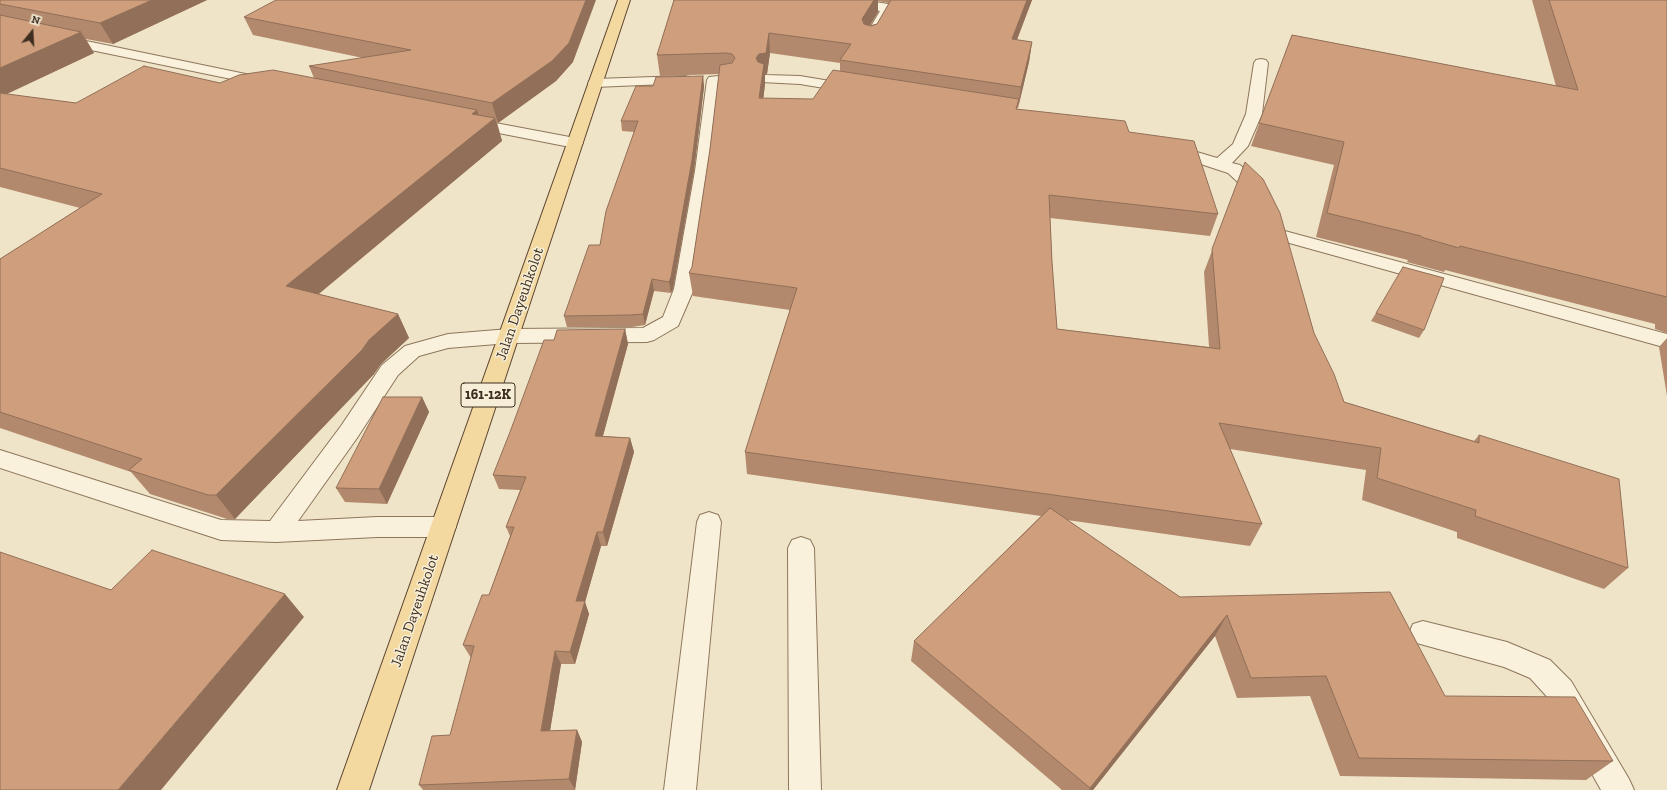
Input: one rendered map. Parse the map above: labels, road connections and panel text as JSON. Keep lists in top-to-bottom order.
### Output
{
  "streets": {
    "main road": ["Jalan Dayeuhkolot", "161-12K"]
  },
  "north": "top"
}
